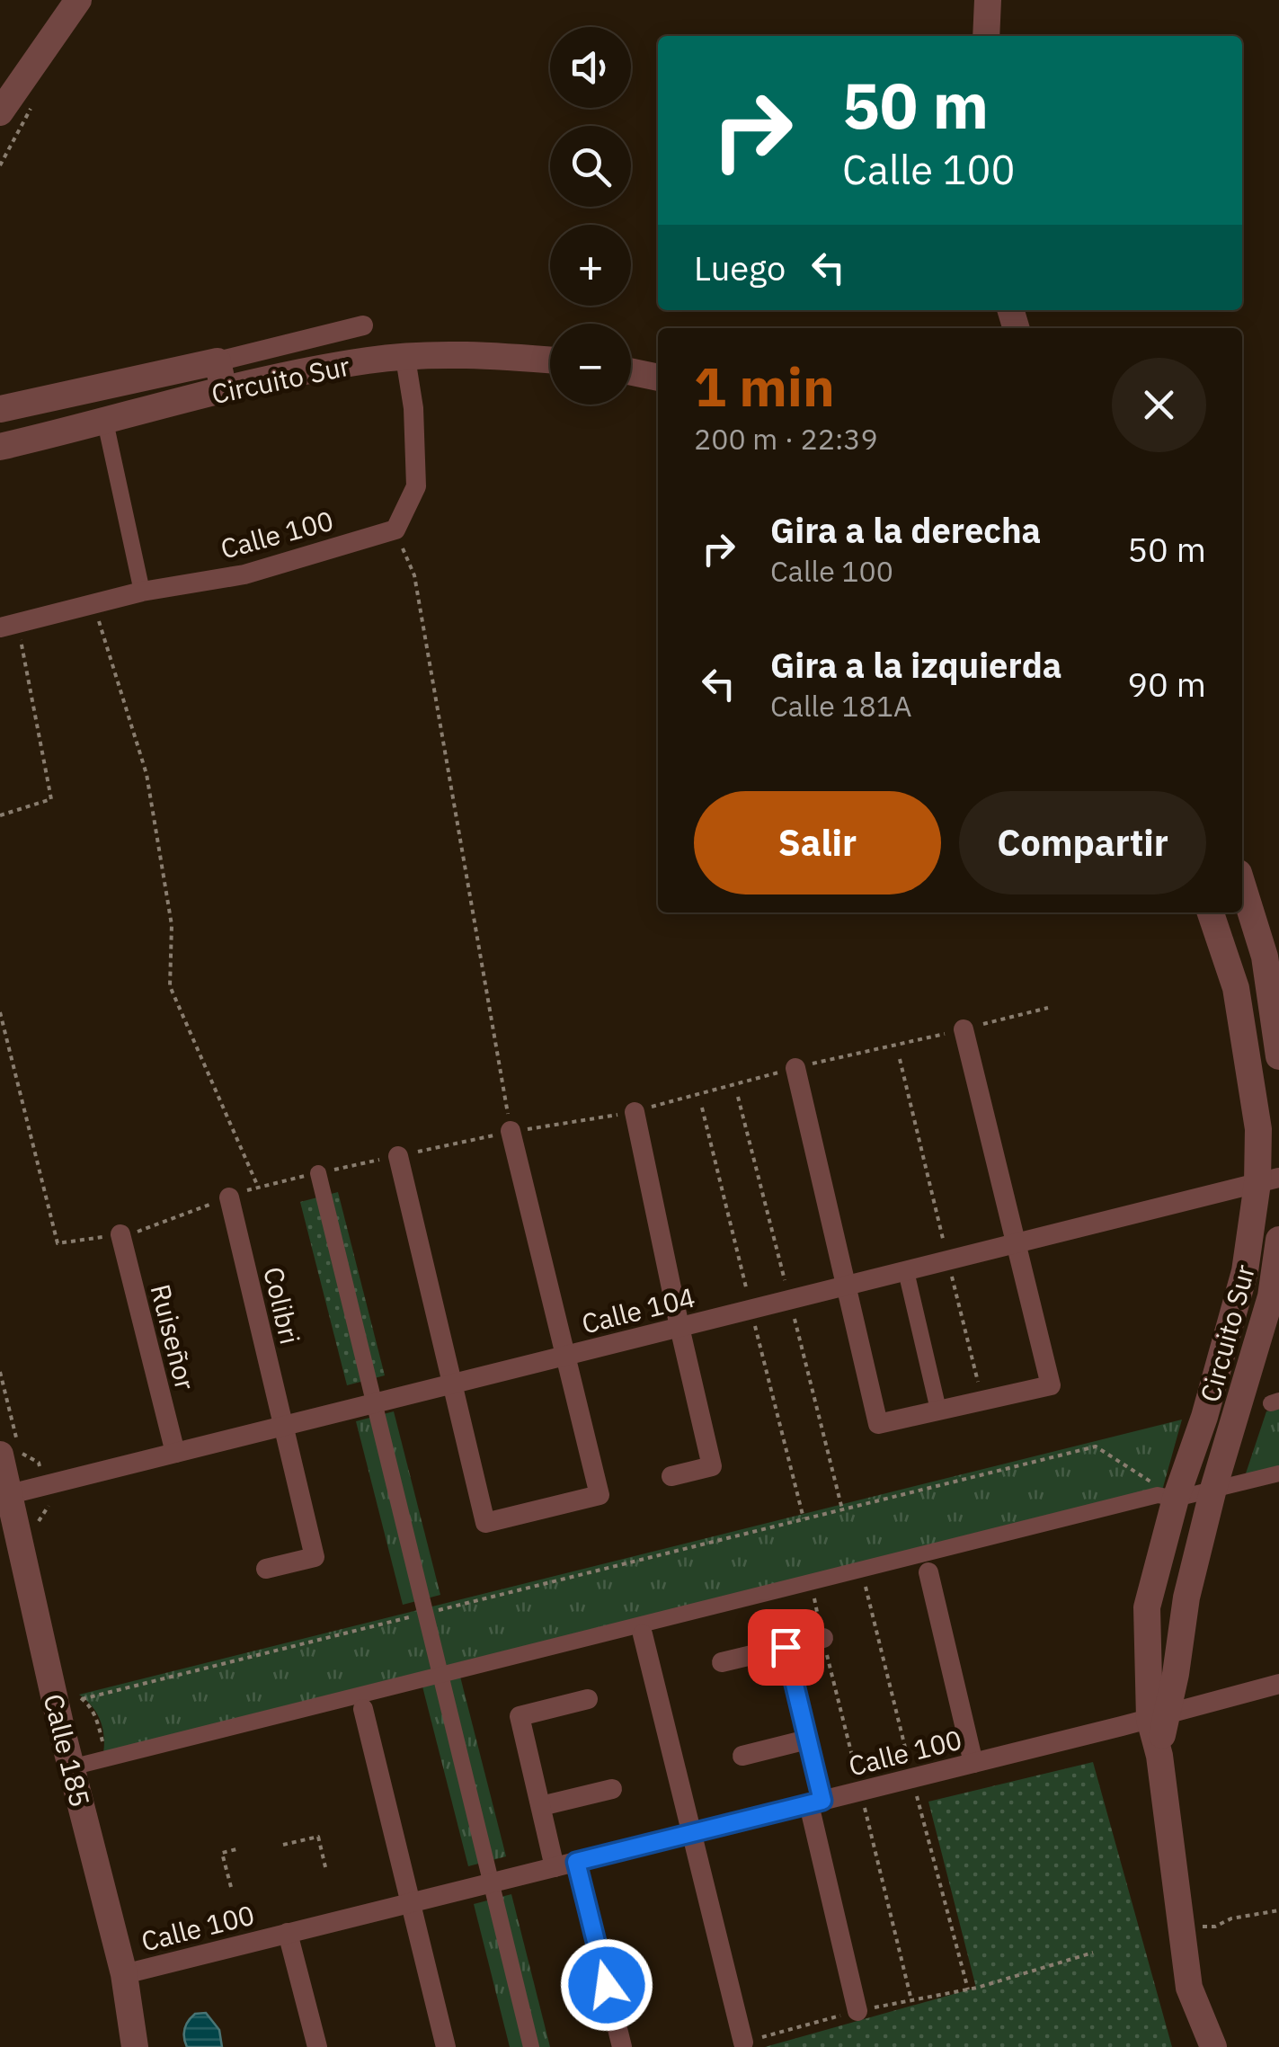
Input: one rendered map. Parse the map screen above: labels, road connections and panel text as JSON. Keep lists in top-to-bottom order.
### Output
{
  "streets": {
    "street": [
      "Circuito Sur",
      "Calle 100",
      "Colibri",
      "Calle 104",
      "Ruiseñor",
      "Calle 185"
    ]
  },
  "crossings": [
    ["Circuito Sur", "Calle 100"],
    ["Circuito Sur", "Calle 104"],
    ["Calle 100", "Calle 185"],
    ["Colibri", "Calle 104"],
    ["Calle 104", "Ruiseñor"],
    ["Calle 104", "Calle 185"]
  ],
  "page": {
    "map_buttons": ["+", "−"],
    "turn": ["50 m", "Calle 100"],
    "then": "Luego",
    "heading": ["1 min", "200 m · 22:39"],
    "list": [
      {
        "name": "Gira a la derecha",
        "note": "Calle 100",
        "value": "50 m"
      },
      {
        "name": "Gira a la izquierda",
        "note": "Calle 181A",
        "value": "90 m"
      }
    ],
    "buttons": ["Salir", "Compartir"]
  }
}
